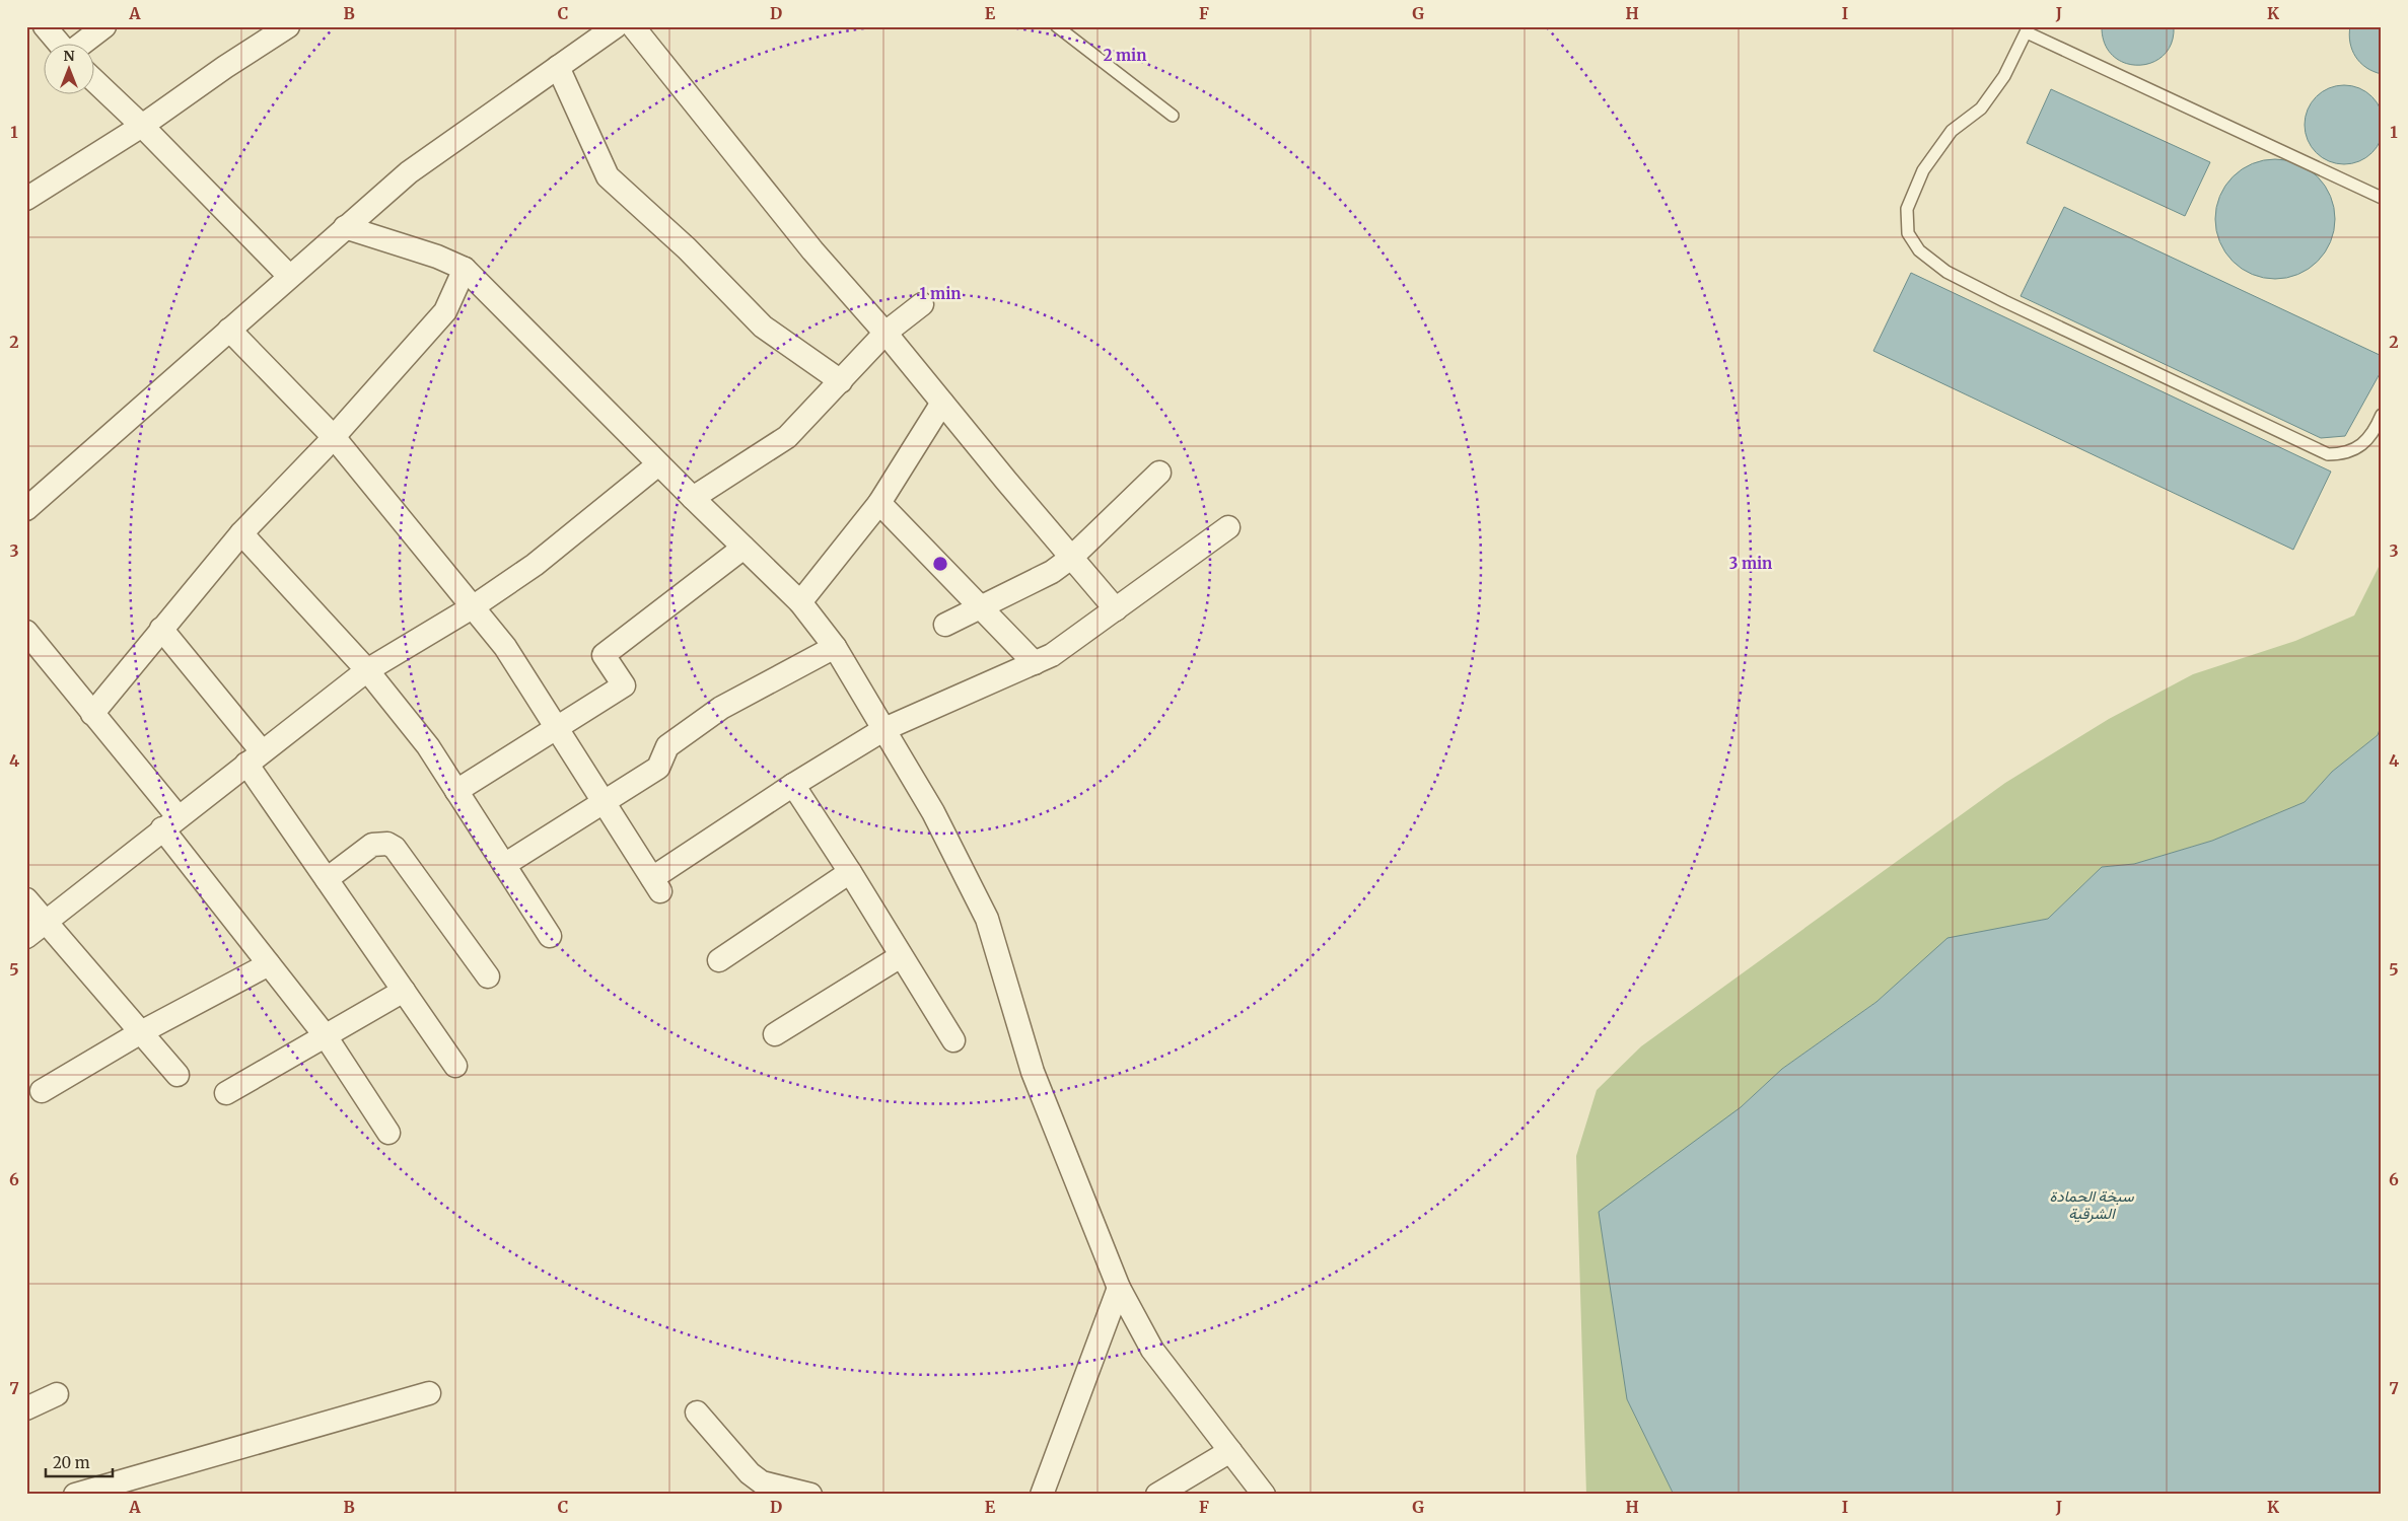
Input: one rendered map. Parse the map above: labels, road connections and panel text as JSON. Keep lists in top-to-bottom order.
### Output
{
  "water": ["سبخة الحمادة الشرقية"],
  "scale_bar": "20 m",
  "north": "top",
  "grid": {
    "columns": [
      "A",
      "B",
      "C",
      "D",
      "E",
      "F",
      "G",
      "H",
      "I",
      "J",
      "K"
    ],
    "rows": [
      "1",
      "2",
      "3",
      "4",
      "5",
      "6",
      "7"
    ]
  },
  "rings": ["2 min", "1 min", "3 min"]
}
